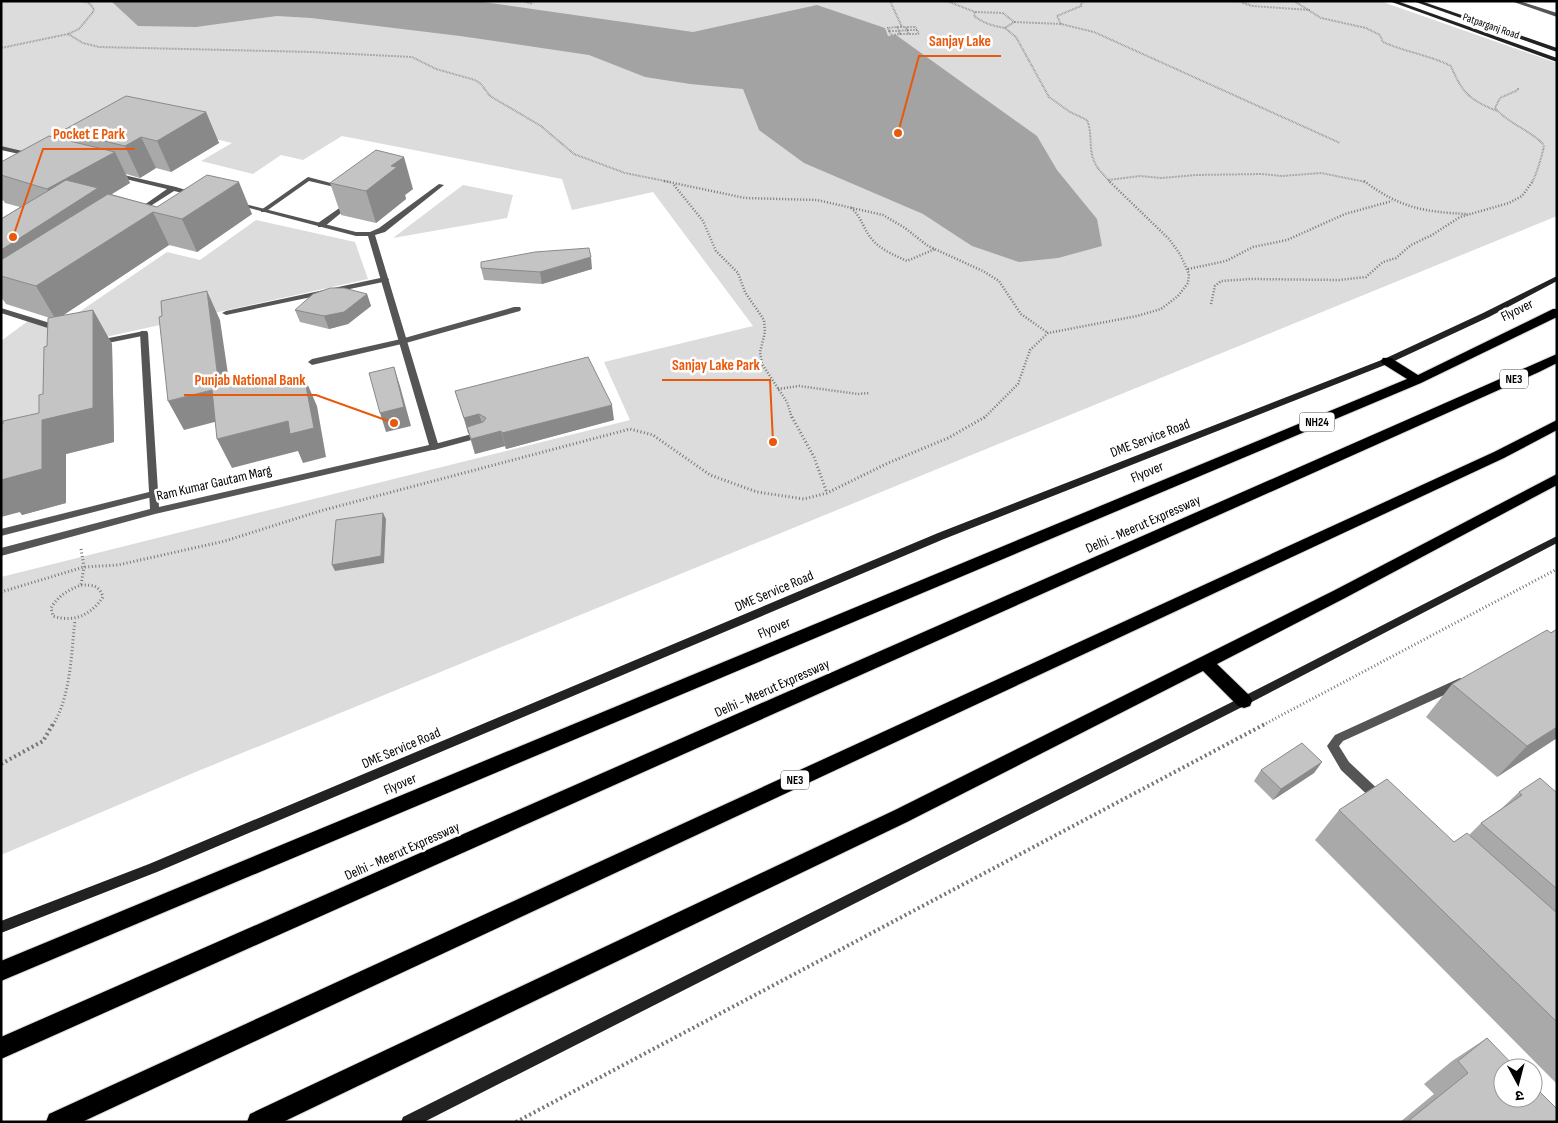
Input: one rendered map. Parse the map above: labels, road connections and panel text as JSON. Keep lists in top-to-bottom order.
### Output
{
  "streets": {
    "highway": [
      "Flyover",
      "NE3",
      "NH24",
      "Delhi - Meerut Expressway"
    ],
    "street": ["Patparganj Road", "DME Service Road", "Ram Kumar Gautam Marg"]
  },
  "places": [
    "Sanjay Lake",
    "Pocket E Park",
    "Punjab National Bank",
    "Sanjay Lake Park"
  ],
  "north": "bottom"
}
